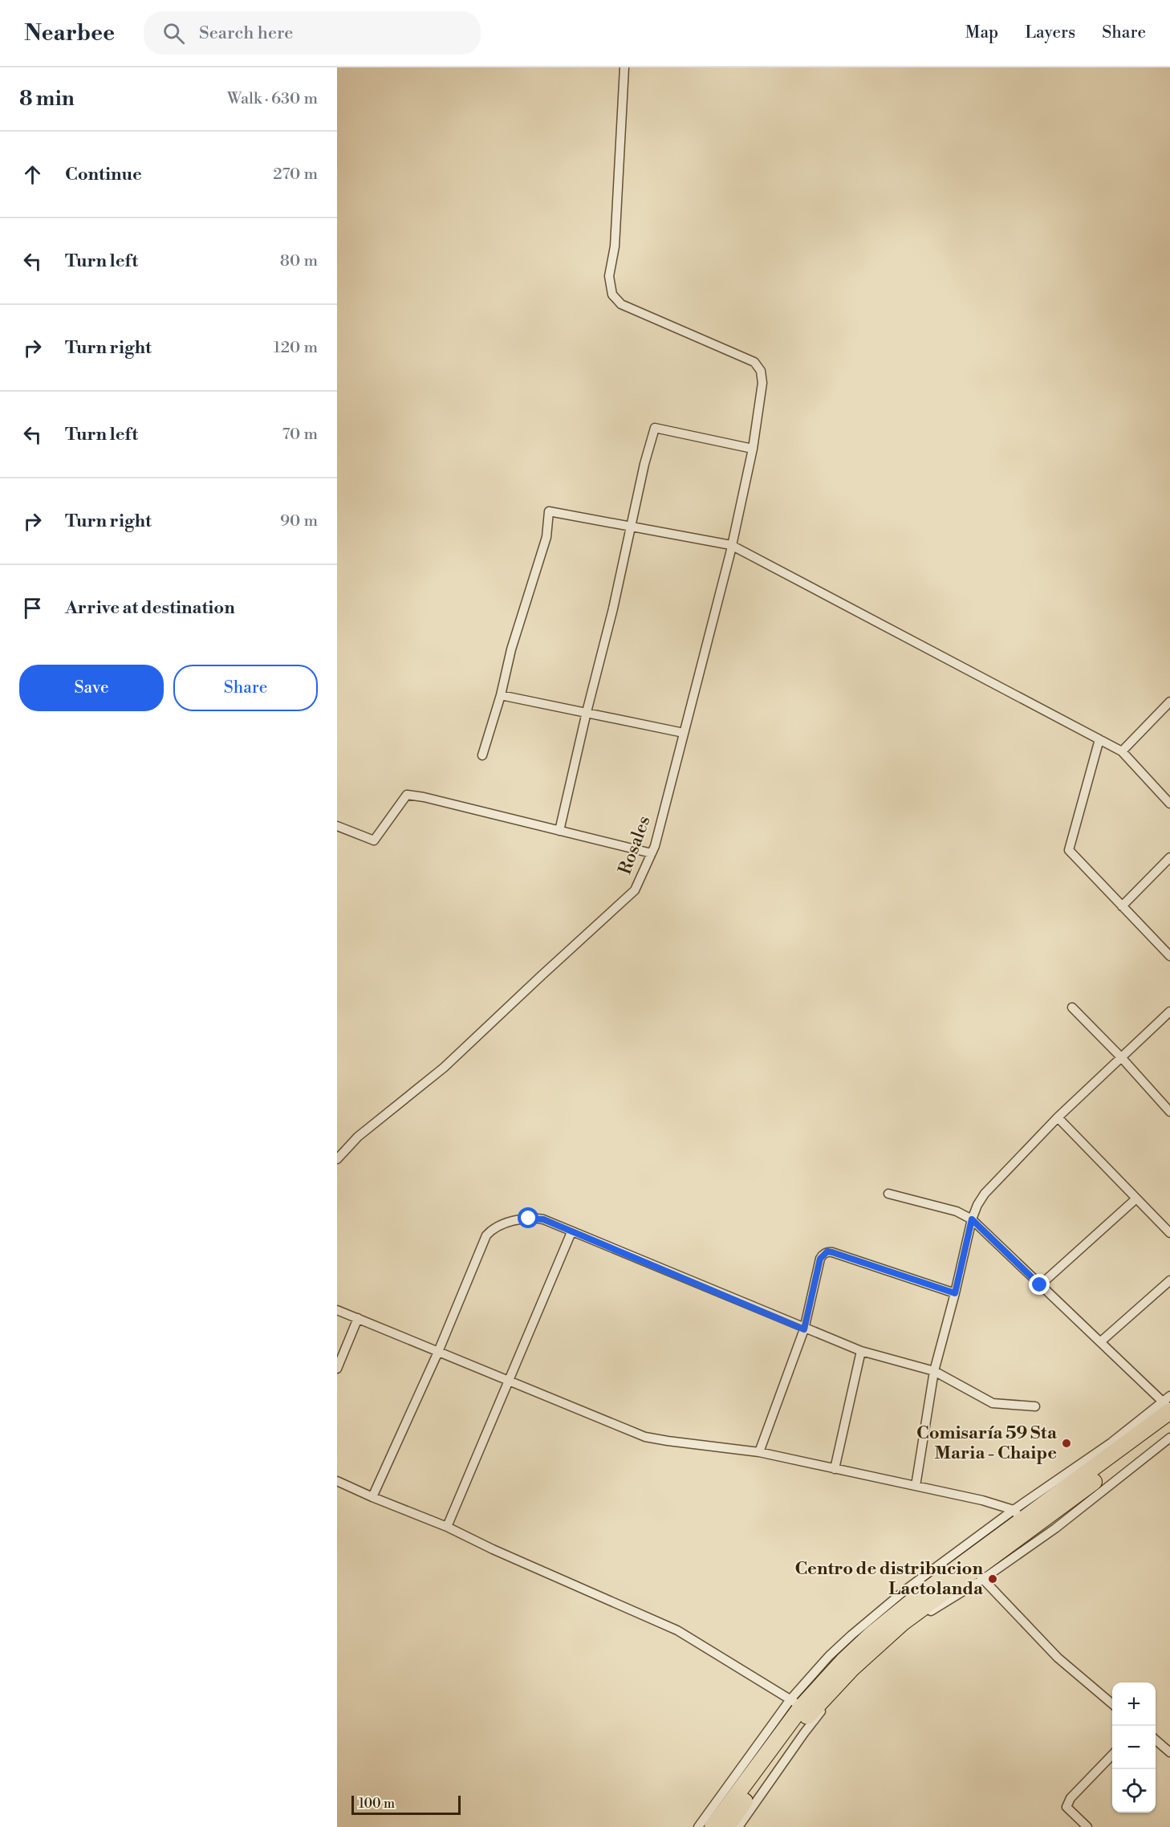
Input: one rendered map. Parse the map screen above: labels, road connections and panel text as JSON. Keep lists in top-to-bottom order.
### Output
{
  "streets": {
    "street": ["Rosales"]
  },
  "places": ["Comisaría 59 Sta Maria - Chaipe", "Centro de distribucion Lactolanda"],
  "scale_bar": "100 m",
  "page": {
    "header": "Nearbee",
    "search": "Search here",
    "nav": ["Map", "Layers", "Share"],
    "heading": ["8 min", "Walk · 630 m"],
    "list": [
      ["Continue", "270 m"],
      ["Turn left", "80 m"],
      ["Turn right", "120 m"],
      ["Turn left", "70 m"],
      ["Turn right", "90 m"],
      "Arrive at destination"
    ],
    "buttons": ["Save", "Share"],
    "map_buttons": ["+", "−"],
    "scale": "100 m"
  }
}
